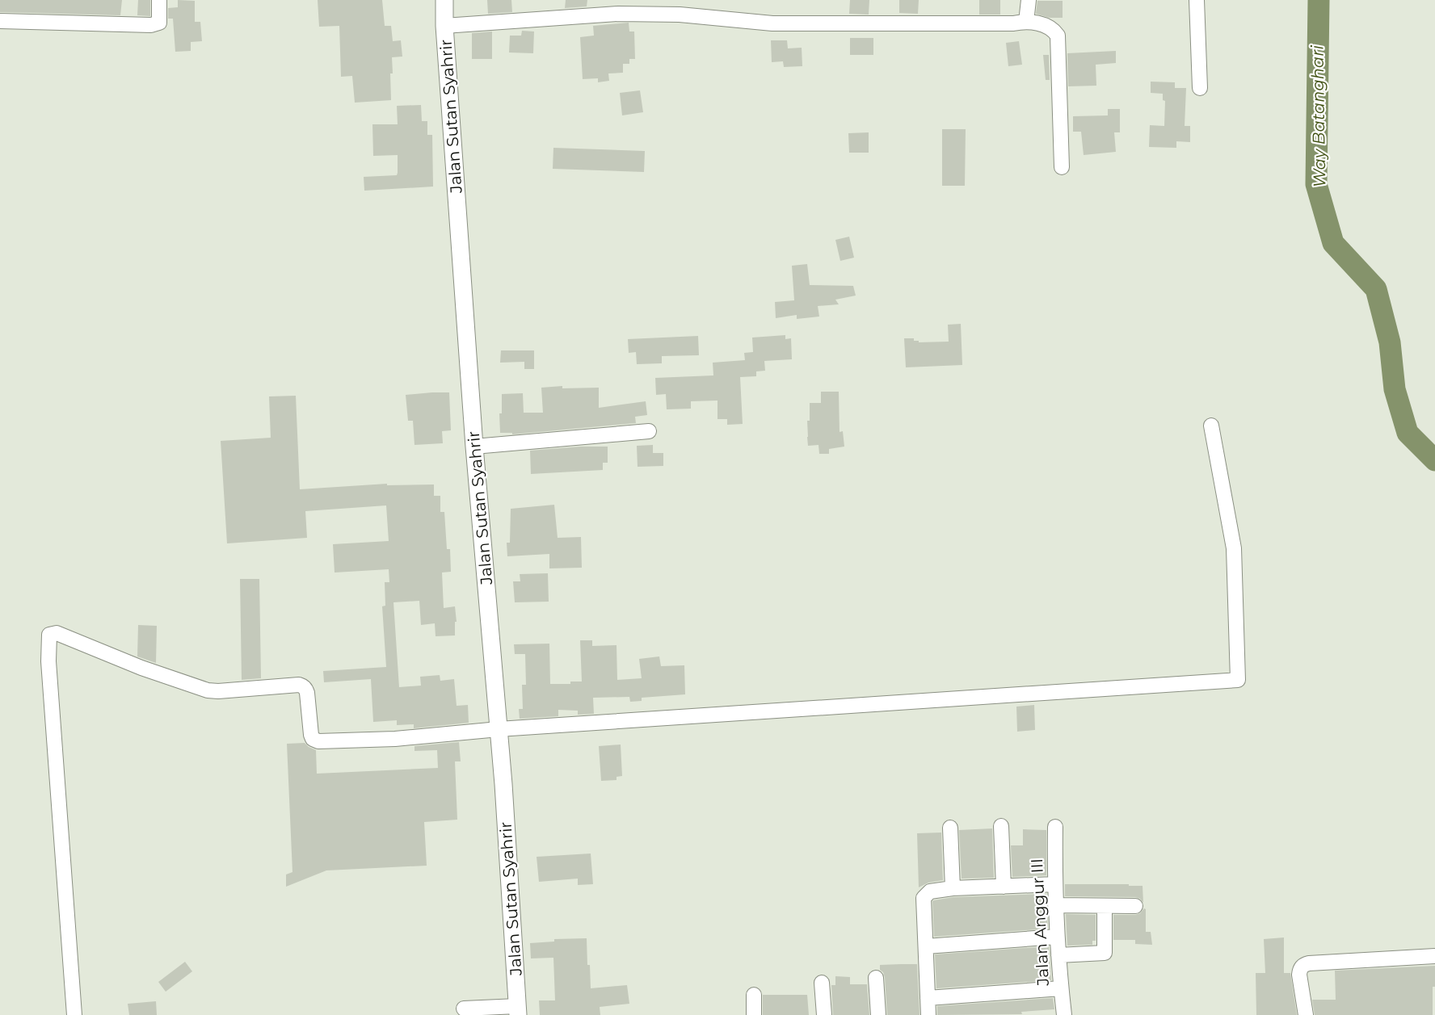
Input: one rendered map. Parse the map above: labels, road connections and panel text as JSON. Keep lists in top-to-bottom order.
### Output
{
  "streets": {
    "street": ["Jalan Sutan Syahrir", "Jalan Anggur III"]
  },
  "water": ["Way Batanghari"]
}
